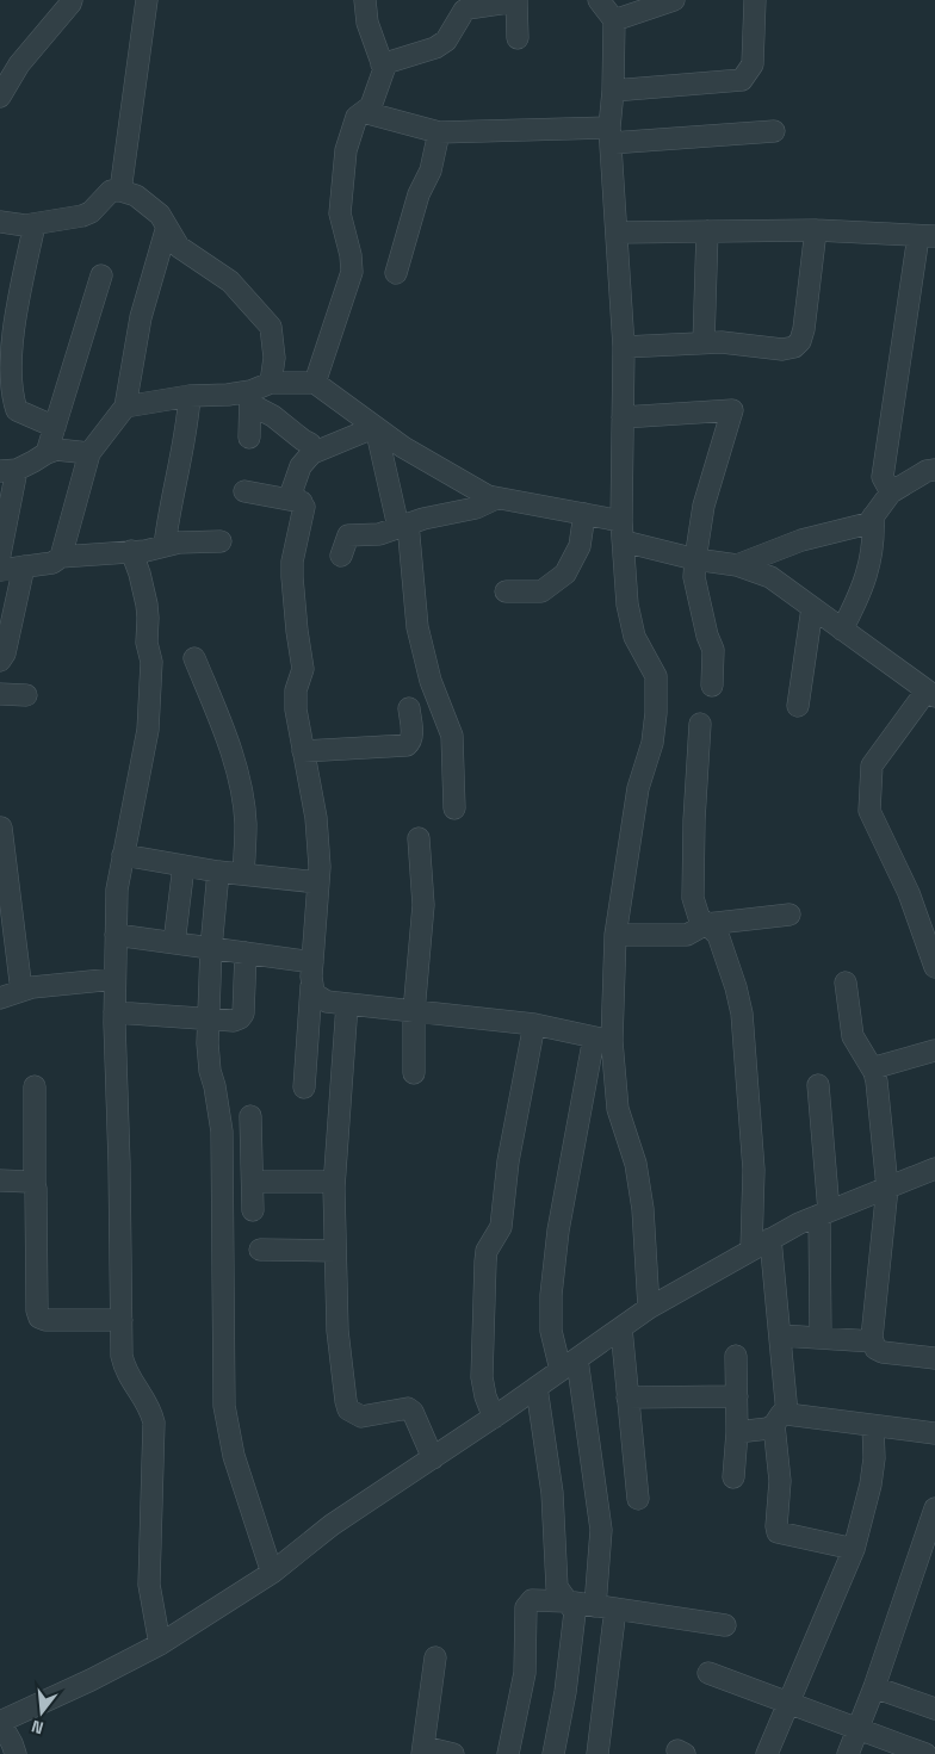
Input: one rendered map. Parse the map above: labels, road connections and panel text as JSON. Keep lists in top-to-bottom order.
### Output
{
  "north": "bottom"
}
